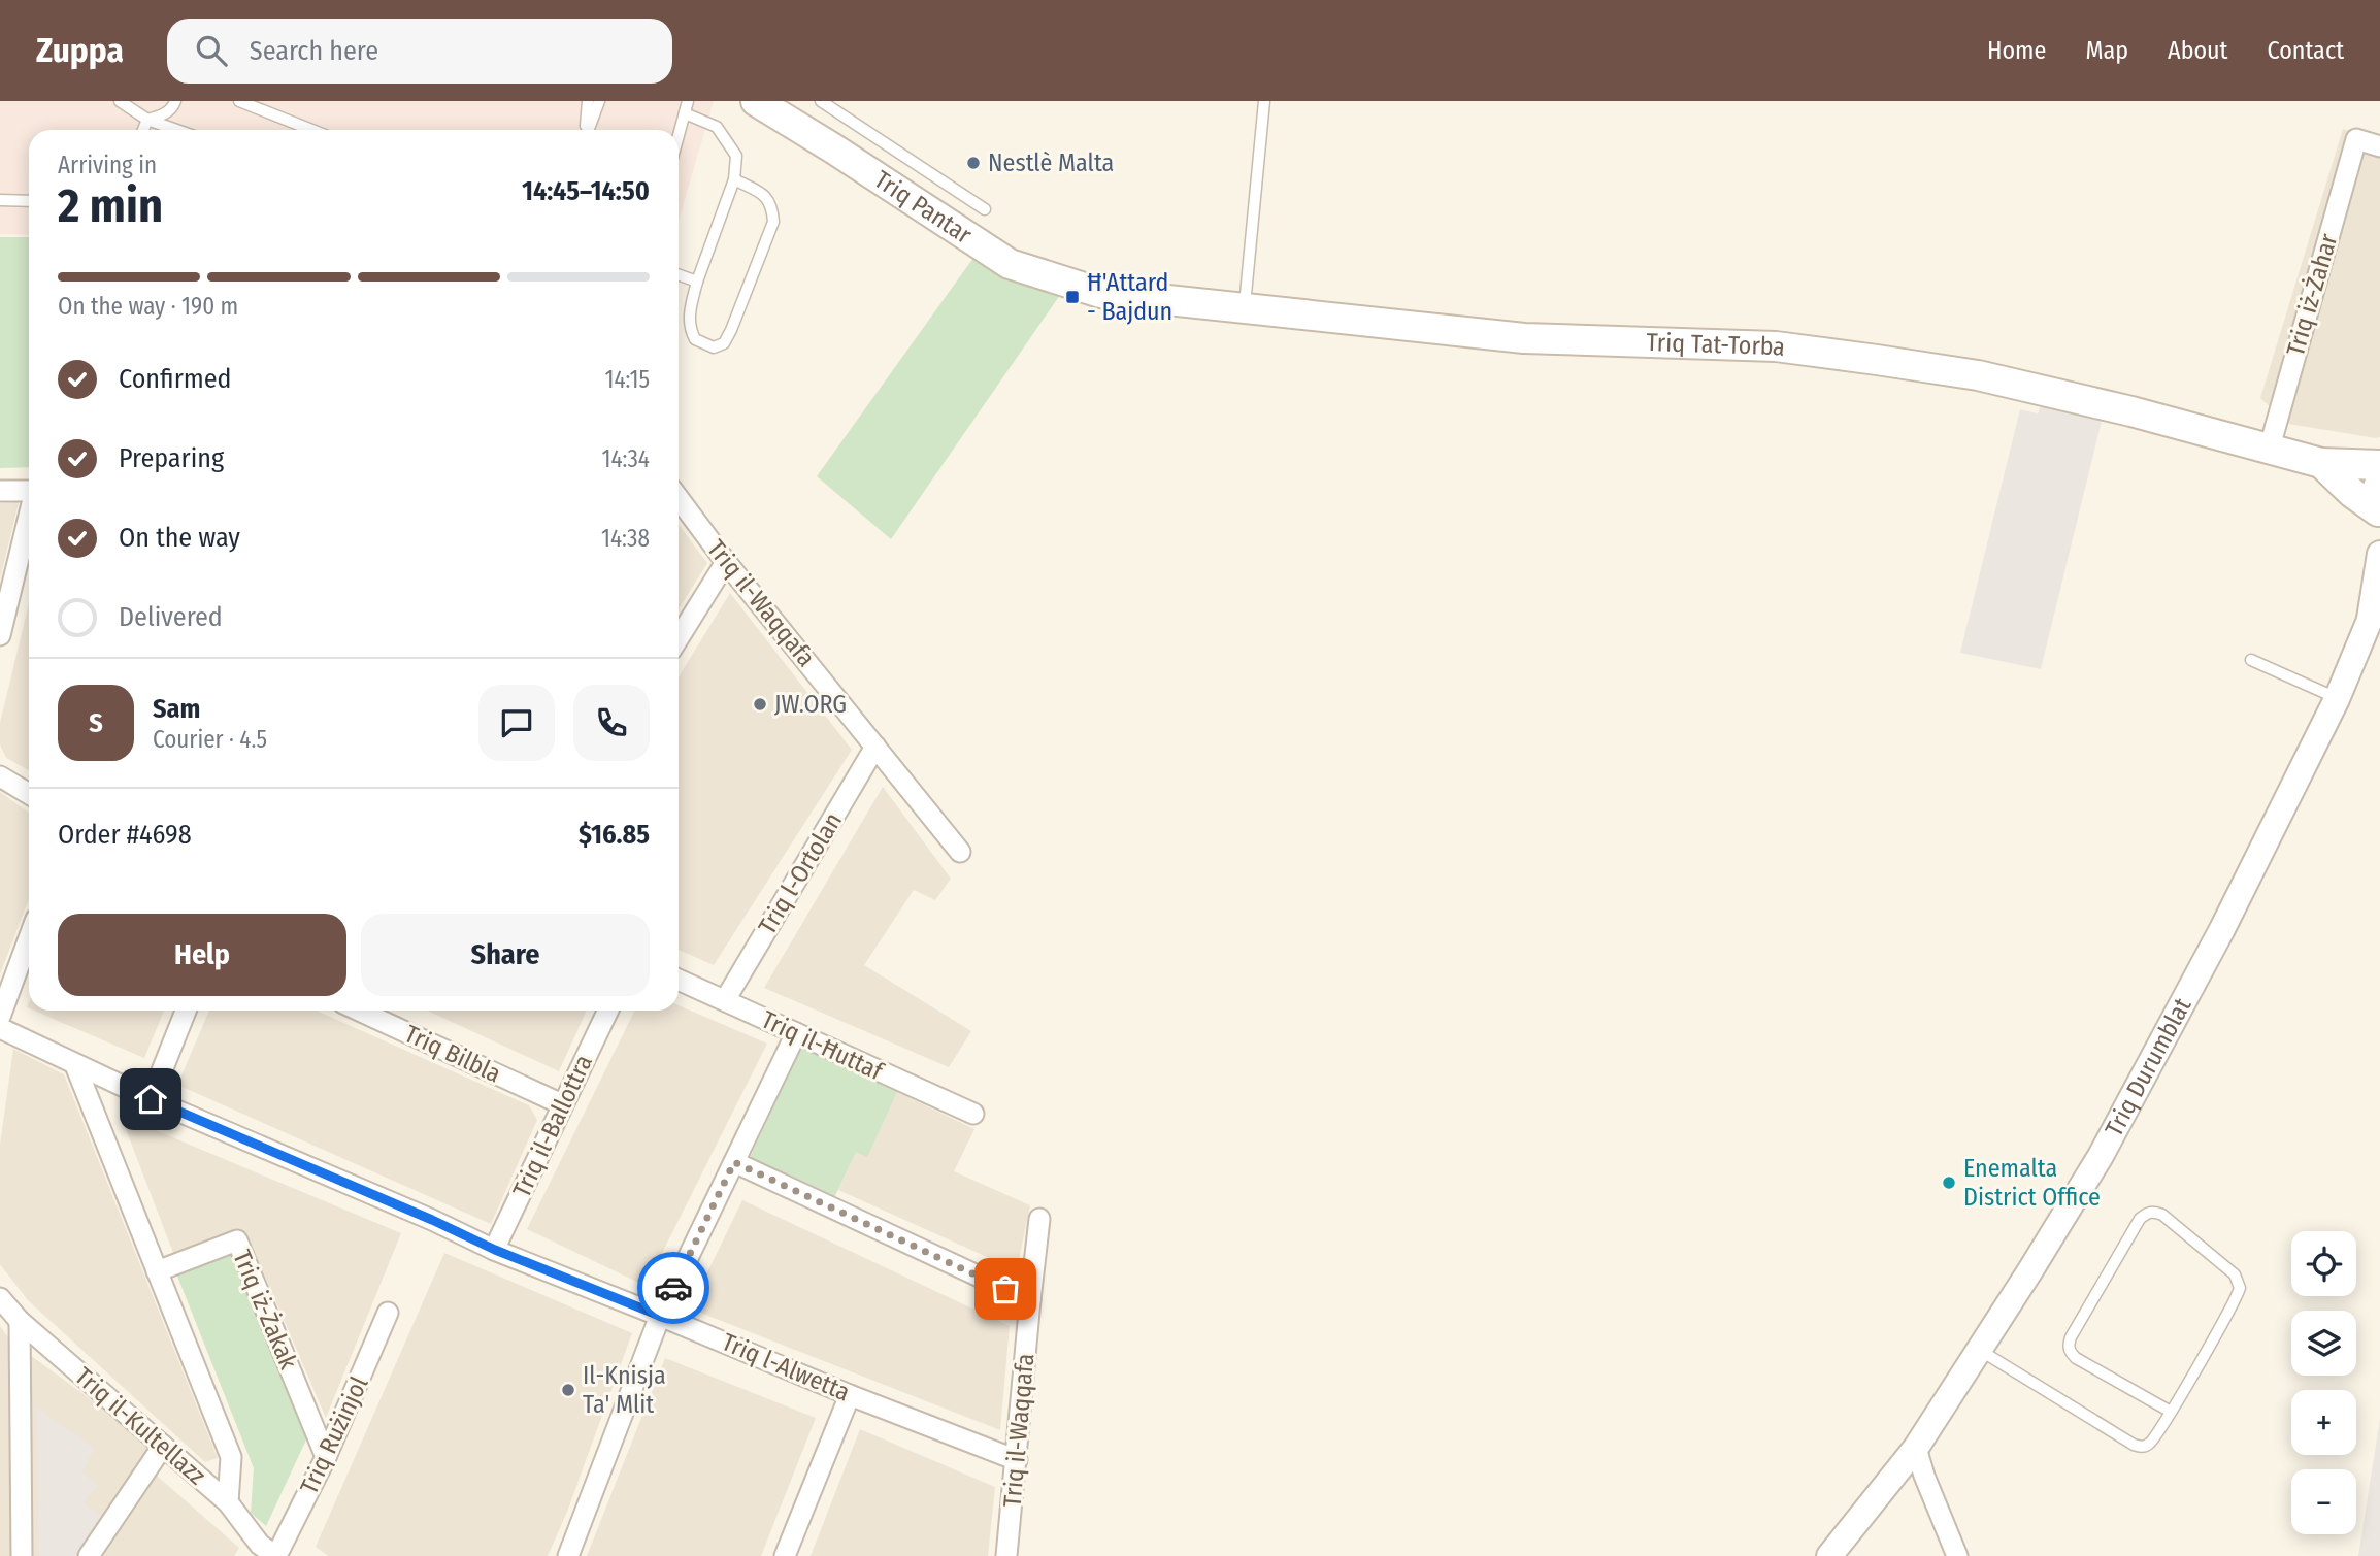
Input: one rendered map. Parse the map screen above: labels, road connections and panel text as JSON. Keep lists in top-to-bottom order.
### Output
{
  "streets": {
    "main road": ["Triq Pantar", "Triq Tat-Torba"],
    "street": [
      "Triq iż-Żahar",
      "Triq il-Waqqafa",
      "Triq l-Ortolan",
      "Triq il-Ħuttaf",
      "Triq Bilbla",
      "Triq Durumblat",
      "Triq il-Ballottra",
      "Triq iż-Żakak",
      "Triq l-Alwetta",
      "Triq il-Kultellazz",
      "Triq Rużinjol"
    ]
  },
  "crossings": [
    ["Triq Pantar", "Triq Tat-Torba"],
    ["Triq iż-Żahar", "Triq Tat-Torba"],
    ["Triq il-Waqqafa", "Triq l-Ortolan"],
    ["Triq il-Waqqafa", "Triq l-Alwetta"],
    ["Triq l-Ortolan", "Triq il-Ħuttaf"],
    ["Triq Bilbla", "Triq il-Ballottra"],
    ["Triq il-Ballottra", "Triq l-Alwetta"],
    ["Triq iż-Żakak", "Triq Rużinjol"],
    ["Triq il-Kultellazz", "Triq Rużinjol"]
  ],
  "places": {
    "other": [
      "Nestlè Malta",
      "JW.ORG",
      "Enemalta District Office",
      "Il-Knisja Ta' Mlit"
    ],
    "transit": ["Ħ'Attard - Bajdun"]
  },
  "page": {
    "header": "Zuppa",
    "search": "Search here",
    "nav": [
      "Home",
      "Map",
      "About",
      "Contact"
    ],
    "heading": ["2 min", "Arriving in", "14:45–14:50"],
    "panel": [
      "Sam",
      "Courier · 4.5",
      "Order #4698",
      "$16.85"
    ],
    "bar": "On the way · 190 m",
    "list": [
      ["Confirmed", "14:15"],
      ["Preparing", "14:34"],
      ["On the way", "14:38"],
      "Delivered"
    ],
    "round": "S",
    "buttons": ["Help", "Share"],
    "map_buttons": ["+", "−"]
  }
}
